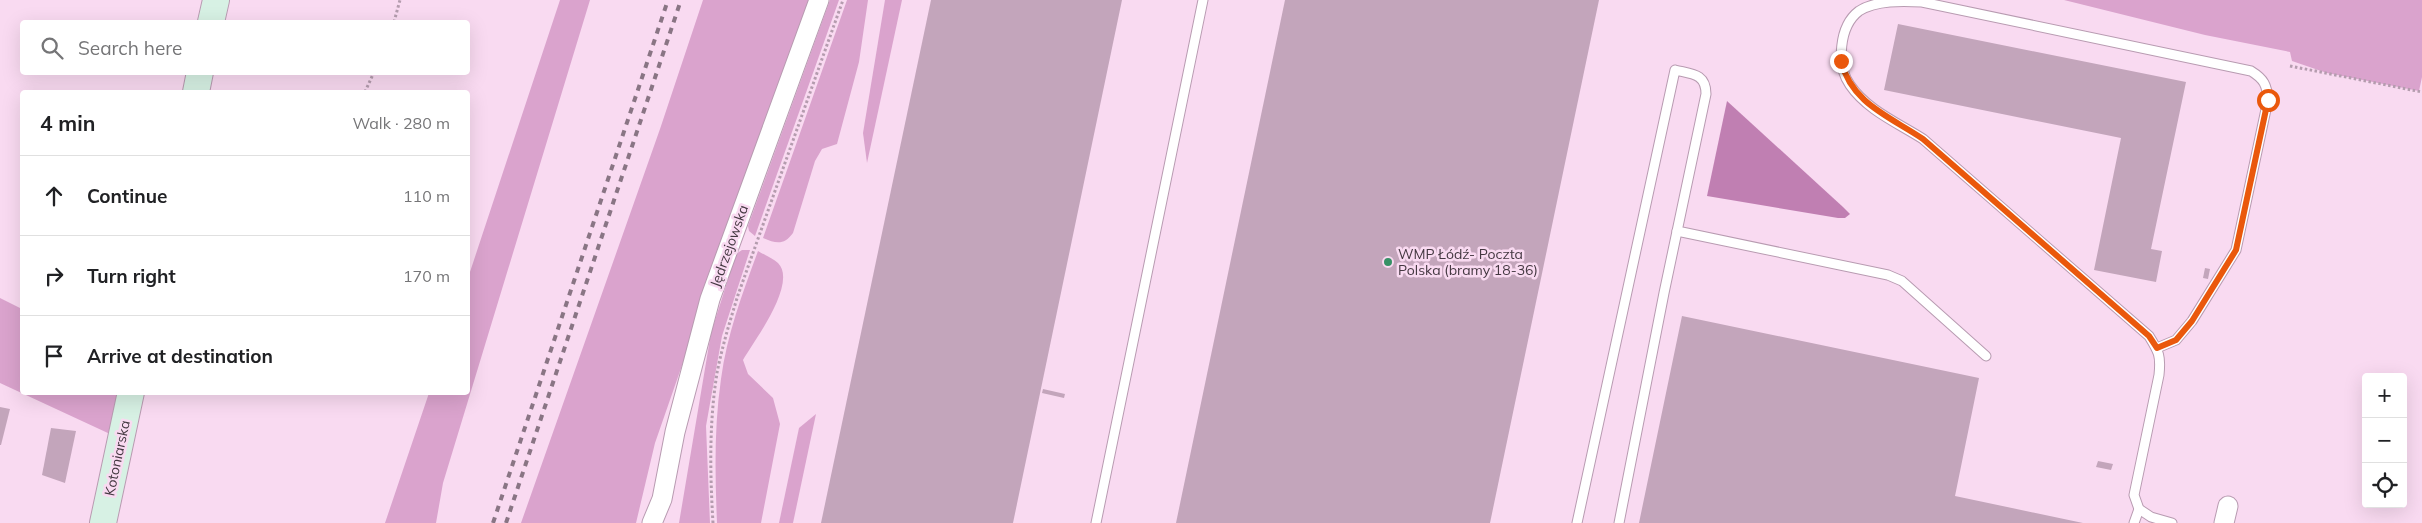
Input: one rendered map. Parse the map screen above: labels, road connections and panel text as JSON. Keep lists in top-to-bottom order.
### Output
{
  "streets": {
    "street": ["Jędrzejowska", "Kotoniarska"]
  },
  "places": ["WMP Łódź- Poczta Polska (bramy 18-36)"],
  "page": {
    "search": "Search here",
    "heading": ["4 min", "Walk · 280 m"],
    "list": [
      ["Continue", "110 m"],
      ["Turn right", "170 m"],
      "Arrive at destination"
    ],
    "map_buttons": ["+", "−"]
  }
}
